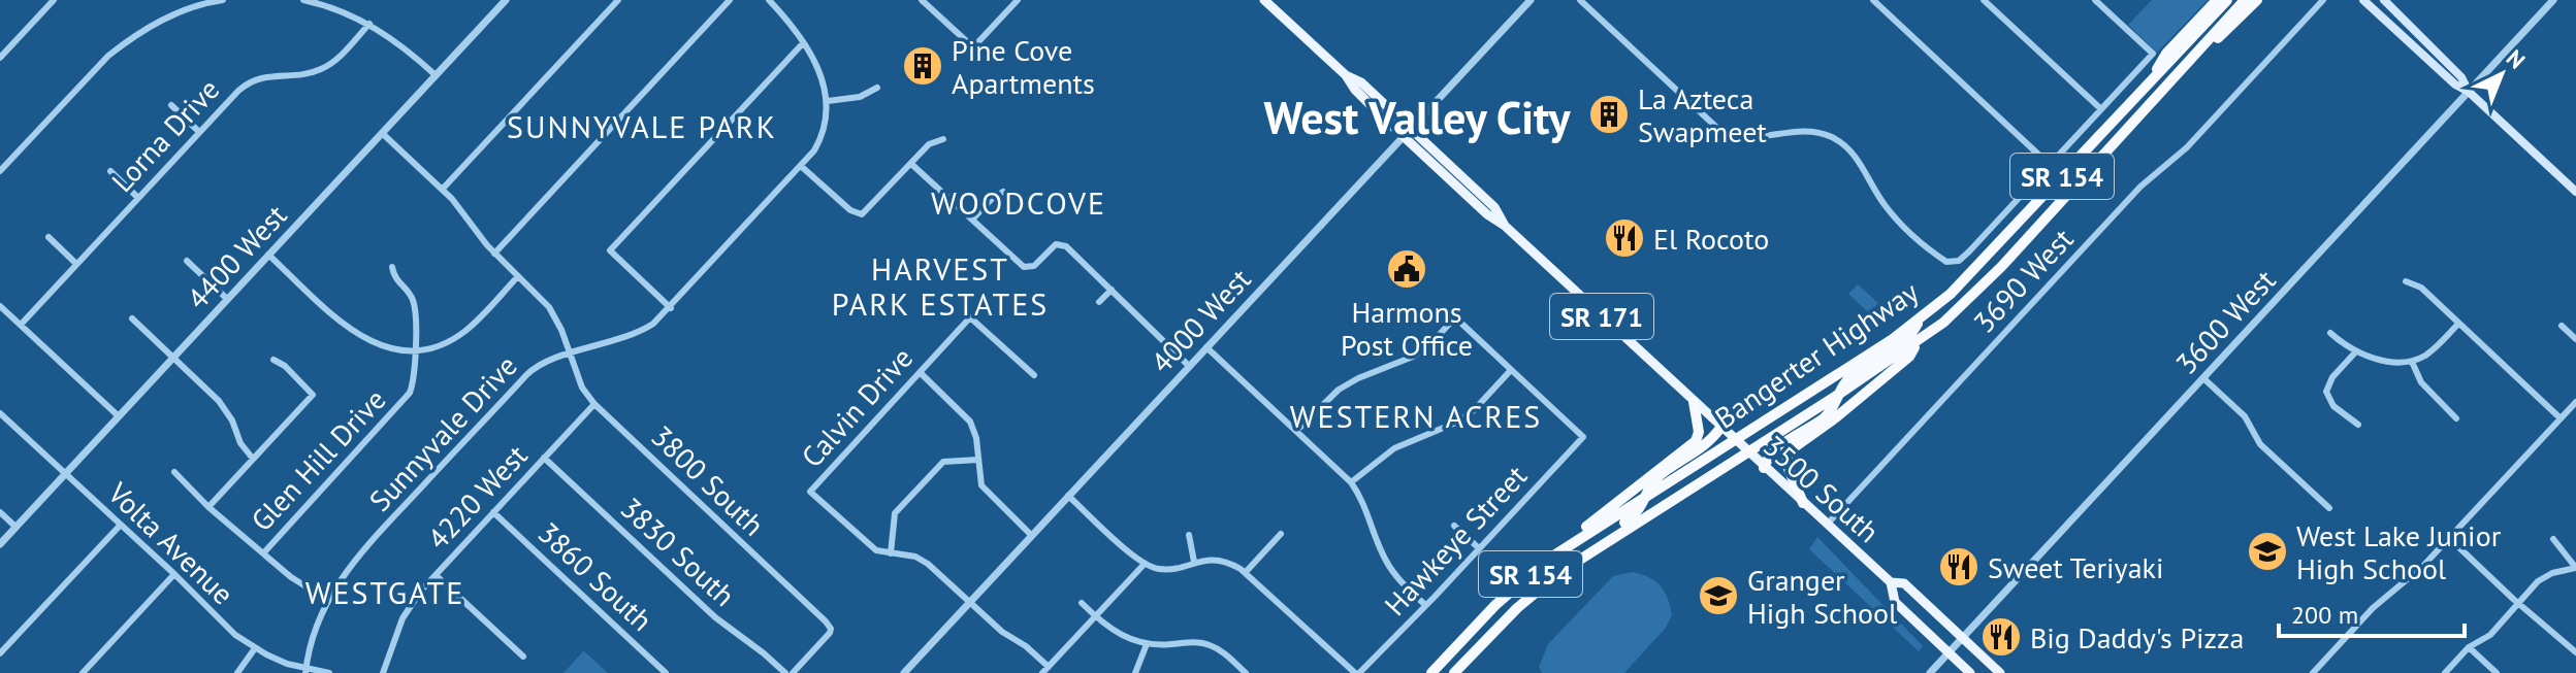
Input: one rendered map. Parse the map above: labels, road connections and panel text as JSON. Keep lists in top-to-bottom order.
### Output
{
  "streets": {
    "highway": ["SR 154", "Bangerter Highway"],
    "main road": ["SR 171", "3500 South"],
    "street": [
      "Lorna Drive",
      "4400 West",
      "3690 West",
      "4000 West",
      "3600 West",
      "Calvin Drive",
      "Sunnyvale Drive",
      "Glen Hill Drive",
      "3800 South",
      "4220 West",
      "Hawkeye Street",
      "Volta Avenue",
      "3830 South",
      "3860 South"
    ]
  },
  "crossings": [
    ["4400 West", "3800 South"],
    ["4400 West", "Volta Avenue"],
    ["3690 West", "3500 South"],
    ["4000 West", "3500 South"],
    ["3600 West", "3500 South"],
    ["Bangerter Highway", "3500 South"],
    ["Sunnyvale Drive", "3800 South"],
    ["Sunnyvale Drive", "Volta Avenue"],
    ["3800 South", "4220 West"],
    ["4220 West", "3830 South"],
    ["4220 West", "3860 South"]
  ],
  "districts": [
    "West Valley City",
    "SUNNYVALE PARK",
    "WOODCOVE",
    "HARVEST PARK ESTATES",
    "WESTERN ACRES",
    "WESTGATE"
  ],
  "places": {
    "building": ["Pine Cove Apartments", "La Azteca Swapmeet"],
    "restaurant": ["El Rocoto", "Sweet Teriyaki", "Big Daddy's Pizza"],
    "public building": ["Harmons Post Office"],
    "school or university": ["West Lake Junior High School", "Granger High School"]
  },
  "scale_bar": "200 m",
  "north": "top right"
}
